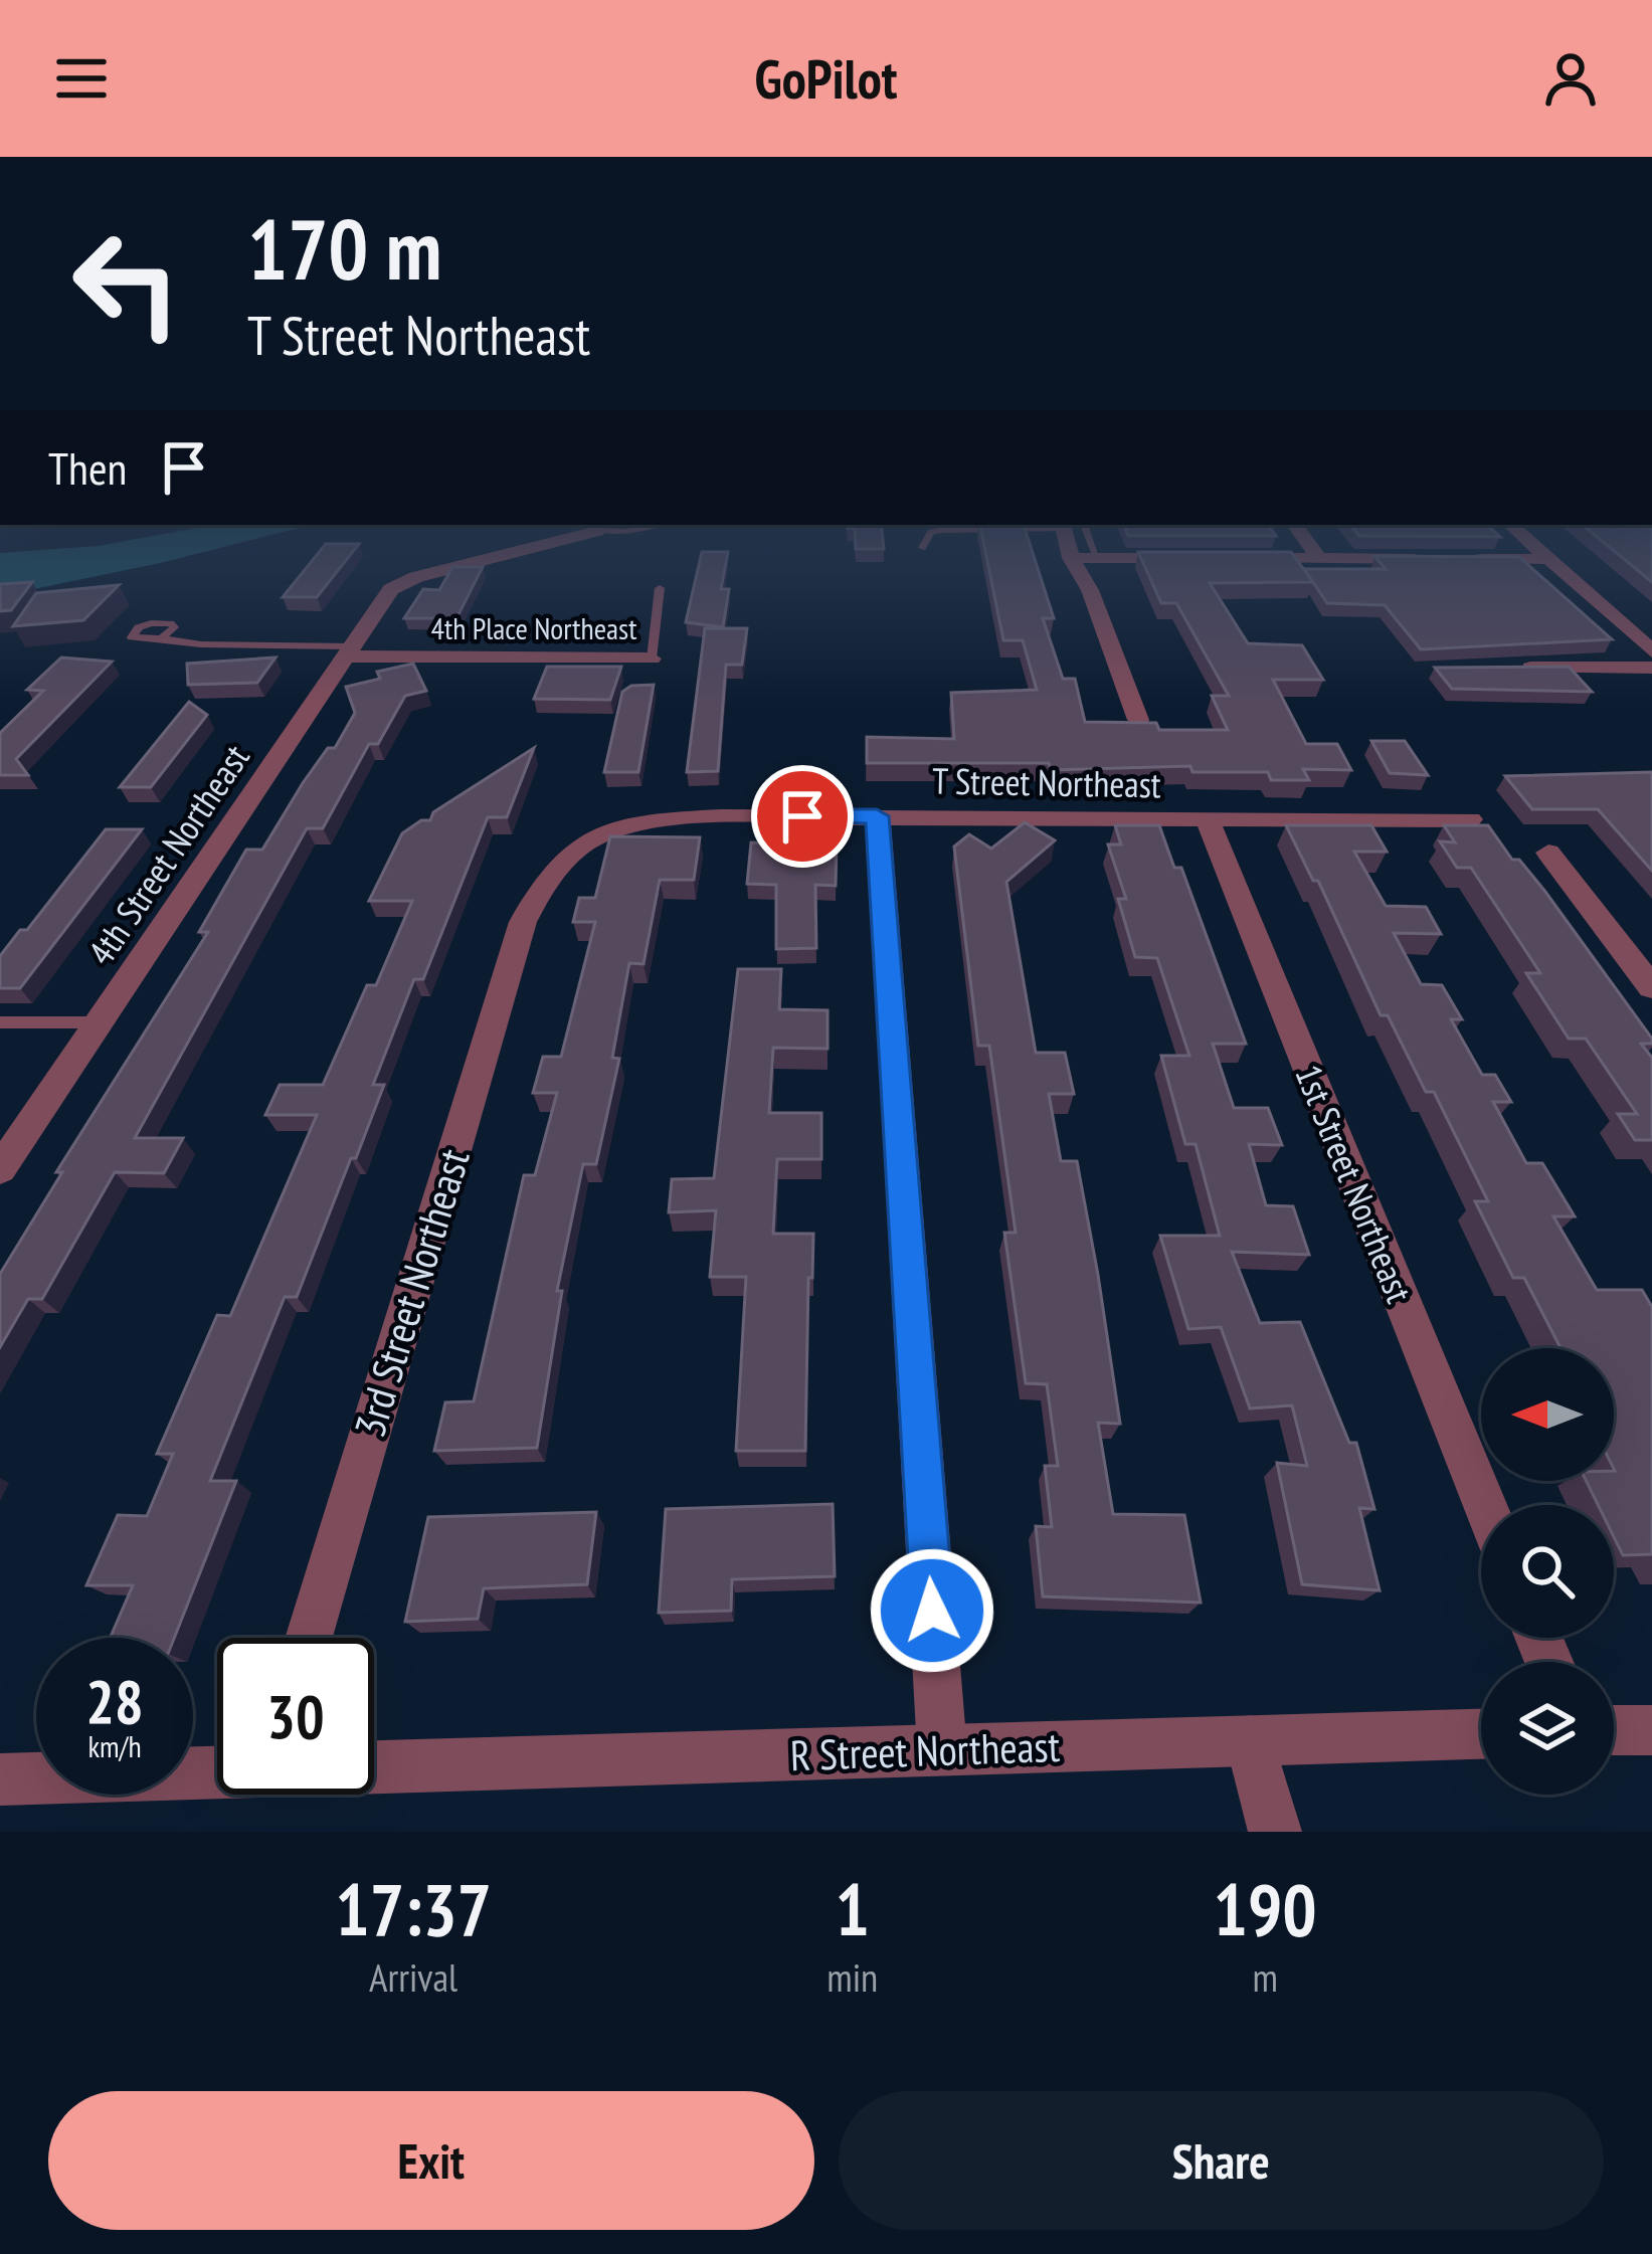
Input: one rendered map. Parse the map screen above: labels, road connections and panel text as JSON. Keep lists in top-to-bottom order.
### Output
{
  "streets": {
    "street": [
      "4th Place Northeast",
      "T Street Northeast",
      "4th Street Northeast",
      "1st Street Northeast",
      "3rd Street Northeast",
      "R Street Northeast"
    ]
  },
  "crossings": [
    ["4th Place Northeast", "4th Street Northeast"],
    ["T Street Northeast", "1st Street Northeast"],
    ["T Street Northeast", "3rd Street Northeast"]
  ],
  "north": "left",
  "page": {
    "header": "GoPilot",
    "turn": ["170 m", "T Street Northeast"],
    "then": "Then",
    "speed": "28 km/h",
    "limit": "30",
    "eta": [
      "17:37",
      "Arrival",
      "1",
      "min",
      "190",
      "m"
    ],
    "buttons": ["Exit", "Share"]
  }
}
